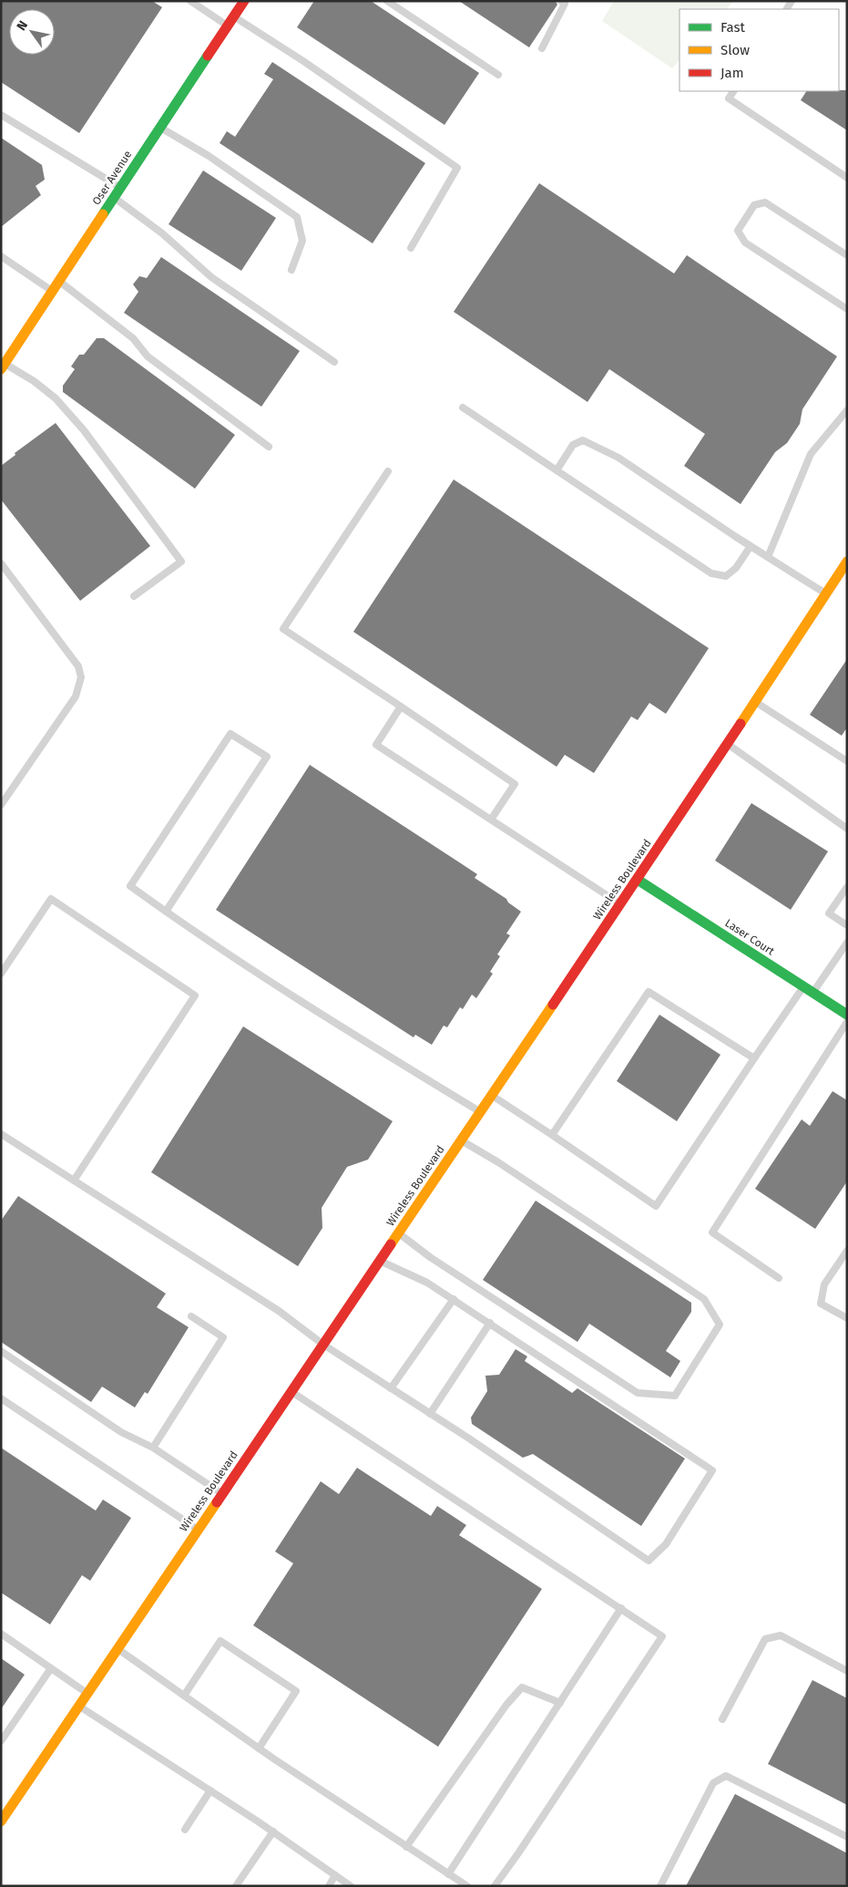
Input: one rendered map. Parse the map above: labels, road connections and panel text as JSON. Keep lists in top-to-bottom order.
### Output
{
  "streets": {
    "street": ["Oser Avenue", "Wireless Boulevard", "Laser Court"]
  },
  "crossings": [
    ["Wireless Boulevard", "Laser Court"]
  ],
  "legend": ["Fast", "Slow", "Jam"],
  "north": "top left"
}
